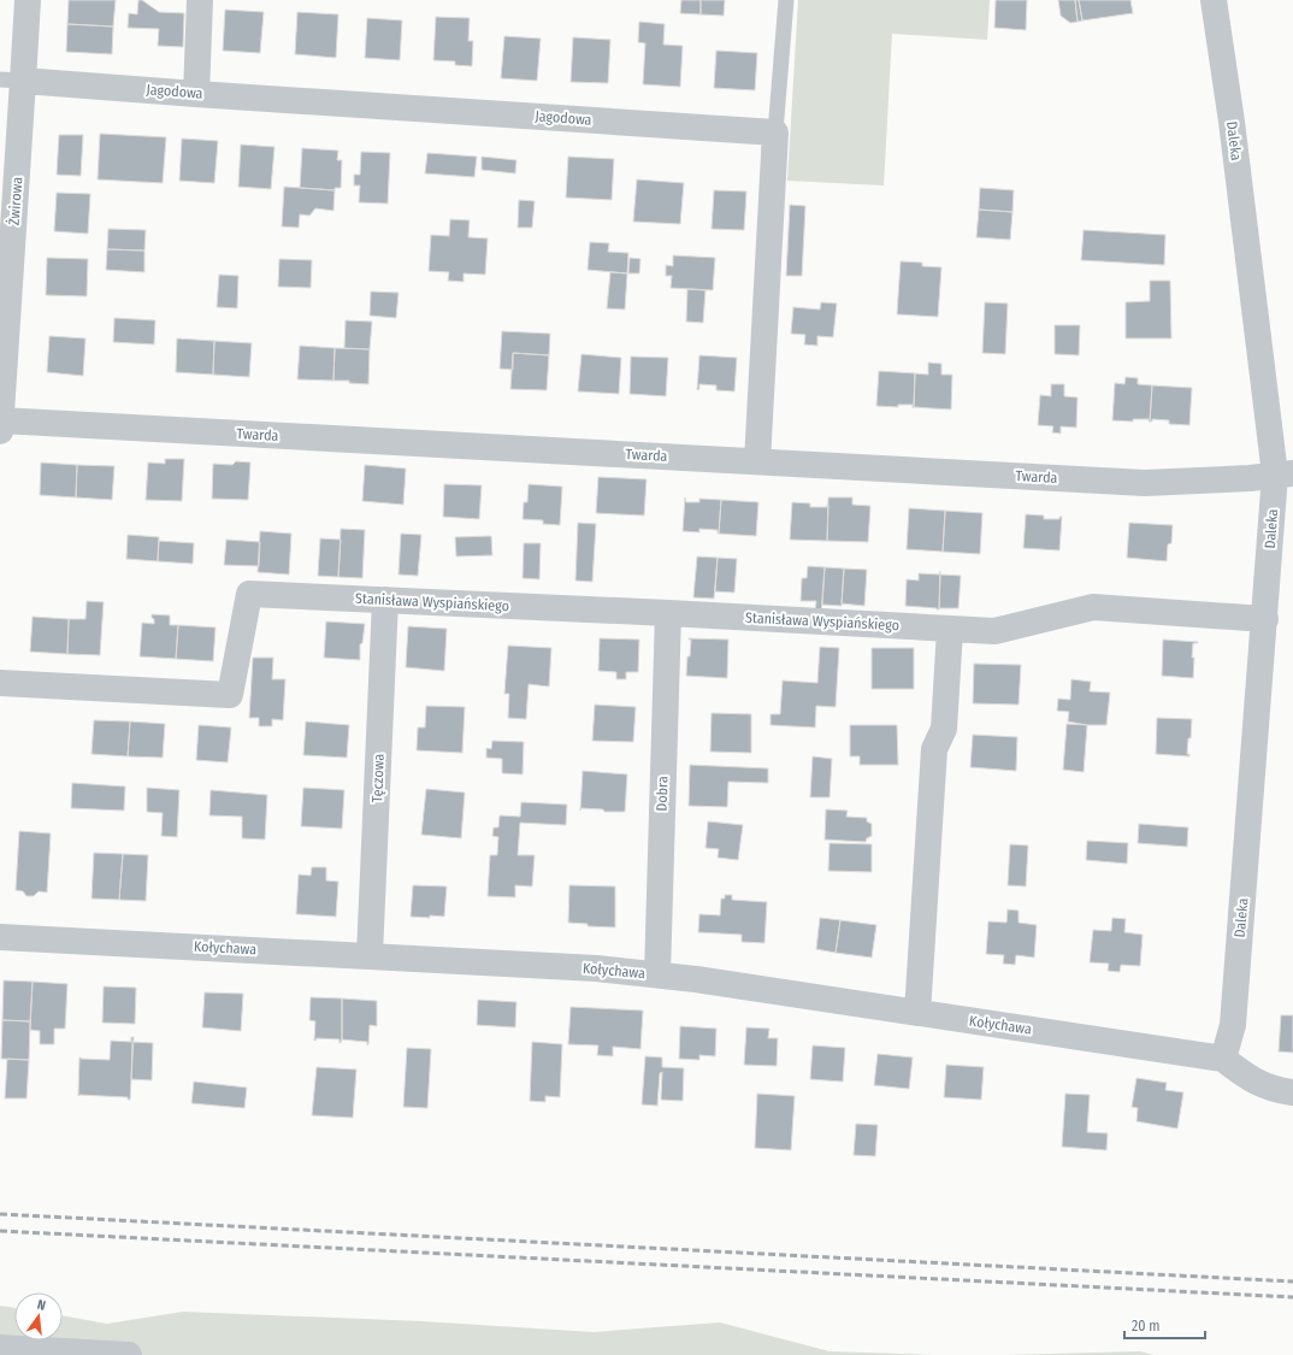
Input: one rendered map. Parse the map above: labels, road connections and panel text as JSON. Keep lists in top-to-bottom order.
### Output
{
  "streets": {
    "street": [
      "Jagodowa",
      "Daleka",
      "Żwirowa",
      "Twarda",
      "Stanisława Wyspiańskiego",
      "Tęczowa",
      "Dobra",
      "Kołychawa"
    ]
  },
  "crossings": [
    ["Jagodowa", "Żwirowa"],
    ["Daleka", "Twarda"],
    ["Daleka", "Stanisława Wyspiańskiego"],
    ["Daleka", "Kołychawa"],
    ["Żwirowa", "Twarda"],
    ["Stanisława Wyspiańskiego", "Tęczowa"],
    ["Stanisława Wyspiańskiego", "Dobra"],
    ["Tęczowa", "Kołychawa"],
    ["Dobra", "Kołychawa"]
  ],
  "scale_bar": "20 m",
  "north": "top"
}
